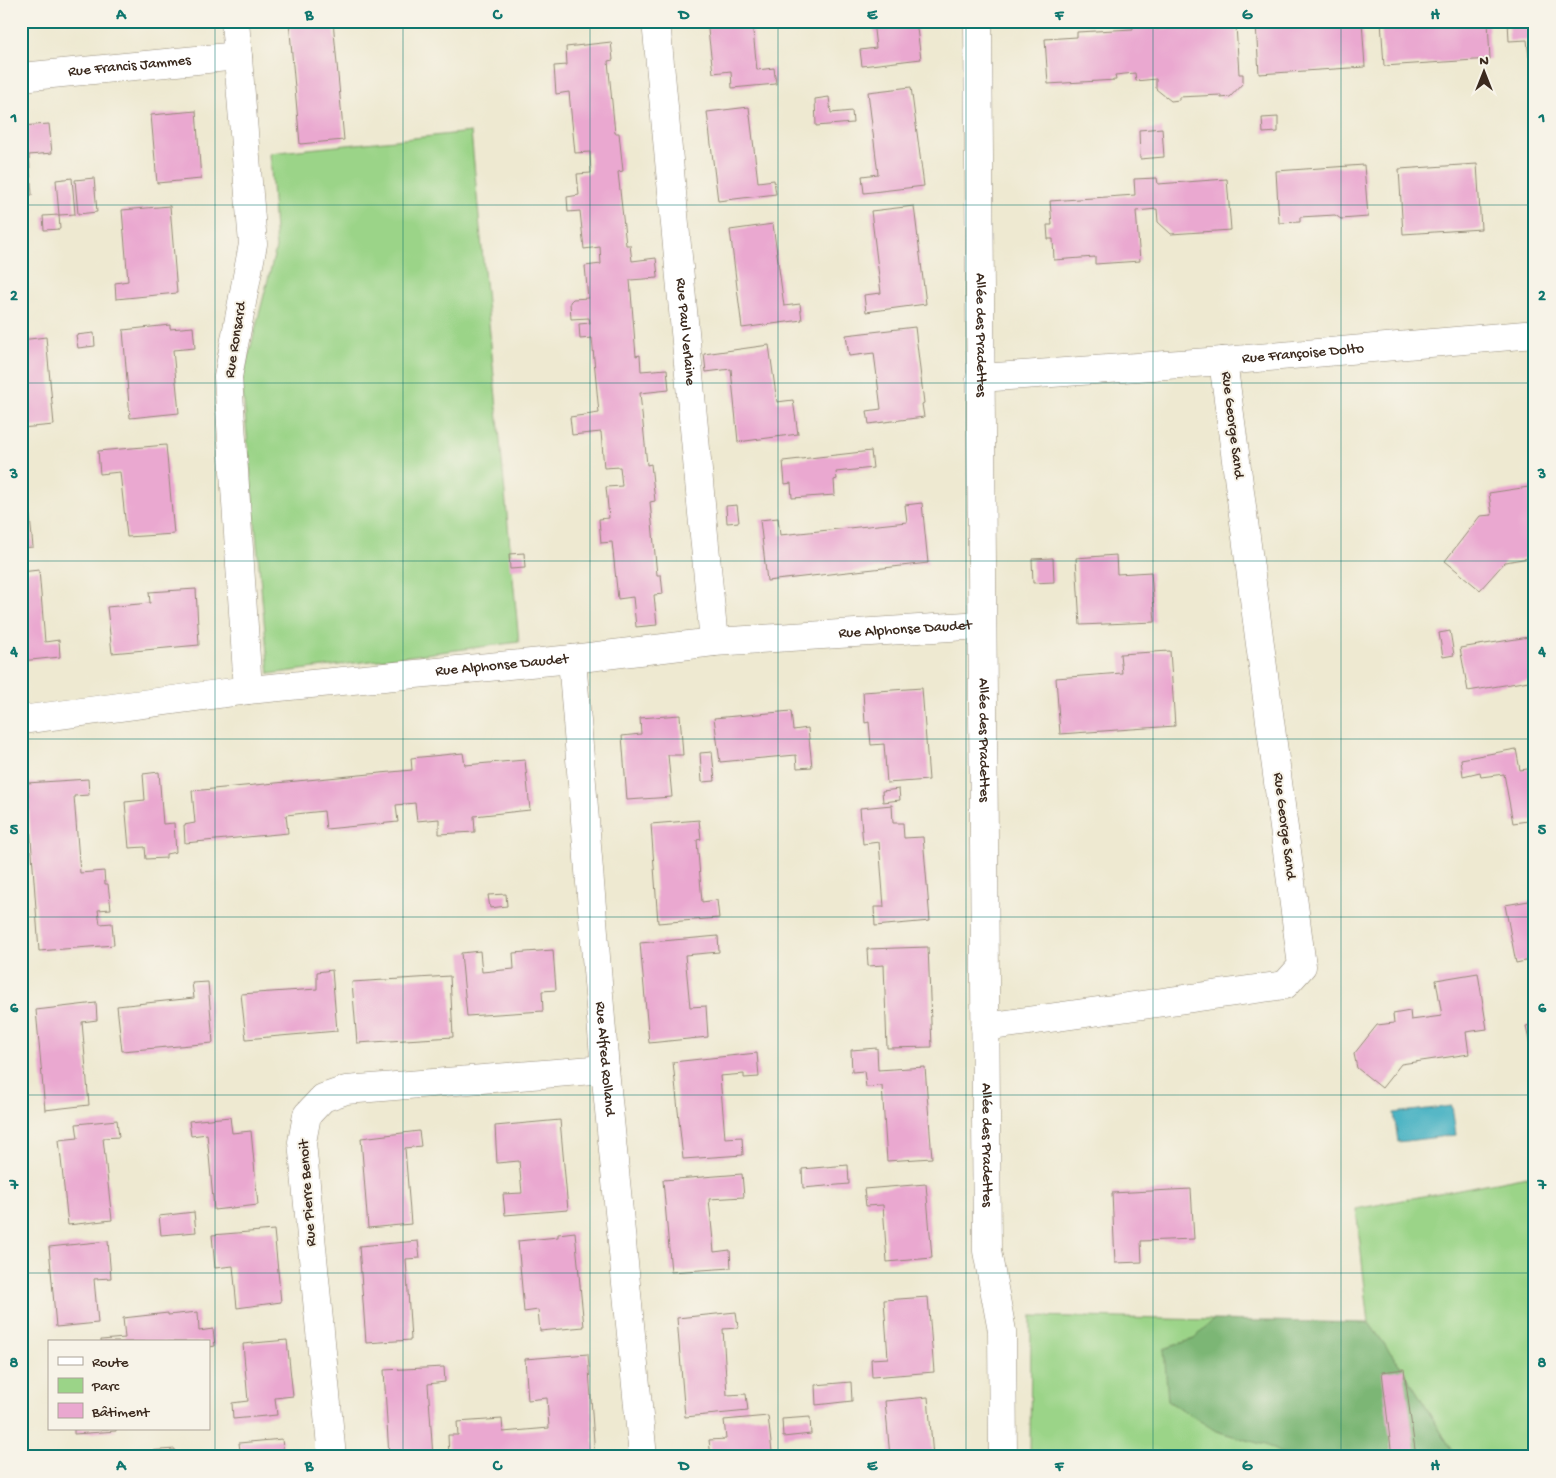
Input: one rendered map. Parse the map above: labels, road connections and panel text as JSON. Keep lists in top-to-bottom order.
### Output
{
  "streets": {
    "street": [
      "Rue Francis Jammes",
      "Rue Paul Verlaine",
      "Allée des Pradettes",
      "Rue Ronsard",
      "Rue Françoise Dolto",
      "Rue George Sand",
      "Rue Alphonse Daudet",
      "Rue Alfred Rolland",
      "Rue Pierre Benoit"
    ]
  },
  "crossings": [
    ["Rue Francis Jammes", "Rue Ronsard"],
    ["Rue Paul Verlaine", "Rue Alphonse Daudet"],
    ["Allée des Pradettes", "Rue Françoise Dolto"],
    ["Allée des Pradettes", "Rue George Sand"],
    ["Allée des Pradettes", "Rue Alphonse Daudet"],
    ["Rue Ronsard", "Rue Alphonse Daudet"],
    ["Rue Françoise Dolto", "Rue George Sand"],
    ["Rue Alphonse Daudet", "Rue Alfred Rolland"],
    ["Rue Alfred Rolland", "Rue Pierre Benoit"]
  ],
  "legend": ["Route", "Parc", "Bâtiment"],
  "north": "top",
  "grid": {
    "columns": [
      "A",
      "B",
      "C",
      "D",
      "E",
      "F",
      "G",
      "H"
    ],
    "rows": [
      "1",
      "2",
      "3",
      "4",
      "5",
      "6",
      "7",
      "8"
    ]
  }
}
